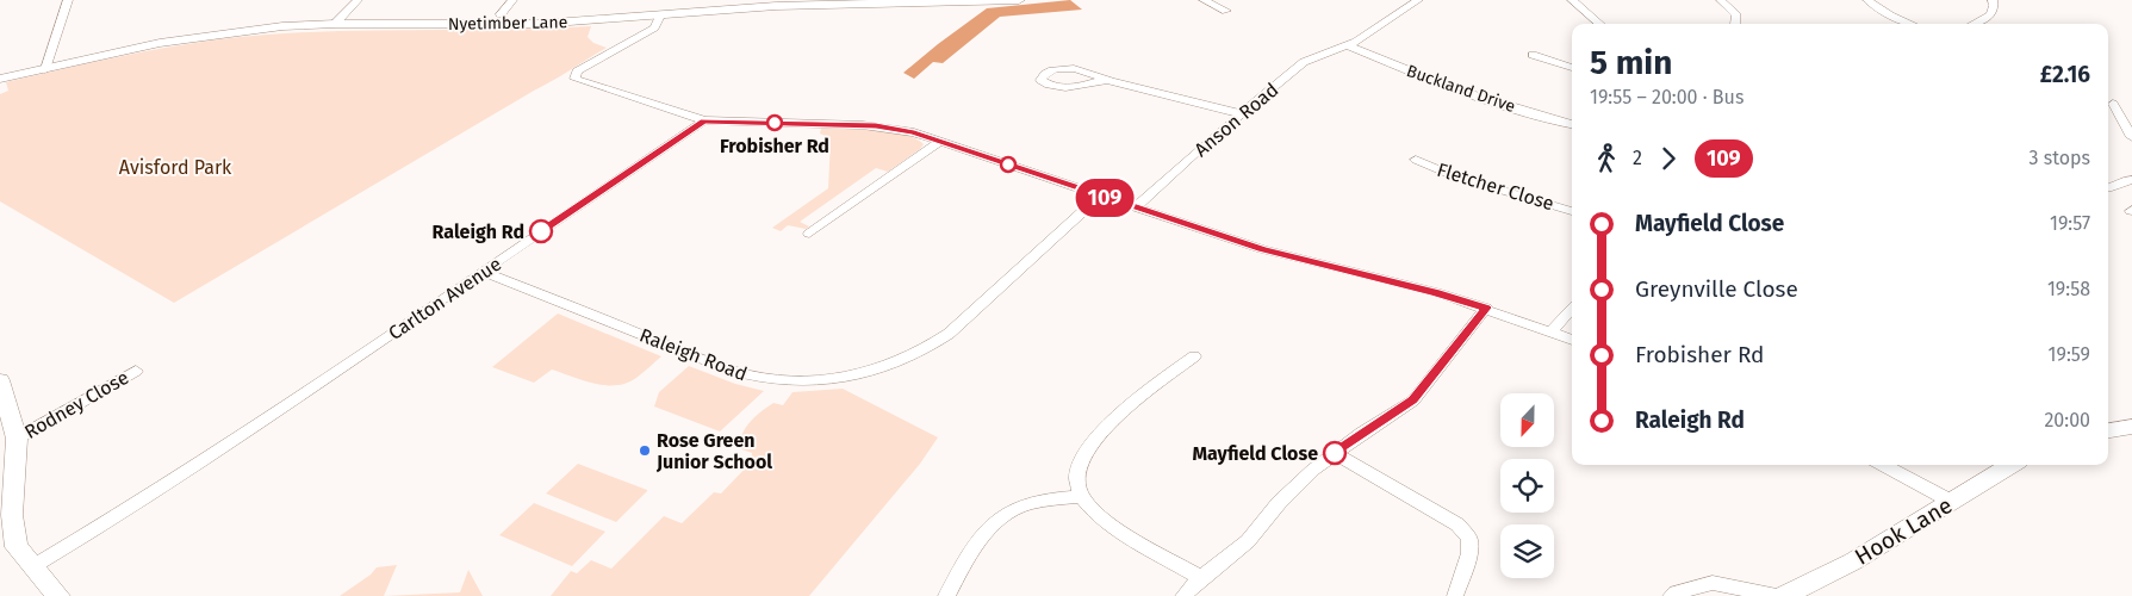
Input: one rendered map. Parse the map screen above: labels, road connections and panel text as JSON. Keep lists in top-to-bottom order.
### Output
{
  "streets": {
    "street": [
      "Nyetimber Lane",
      "Buckland Drive",
      "Anson Road",
      "Fletcher Close",
      "Carlton Avenue",
      "Raleigh Road",
      "Rodney Close",
      "Hook Lane"
    ]
  },
  "crossings": [
    ["Buckland Drive", "Anson Road"],
    ["Carlton Avenue", "Raleigh Road"]
  ],
  "parks": ["Avisford Park"],
  "places": [
    "Frobisher Rd",
    "Raleigh Rd",
    "Rose Green Junior School",
    "Mayfield Close"
  ],
  "lines": ["bus line 109"],
  "north": "bottom",
  "page": {
    "on_map": "109",
    "heading": ["5 min", "19:55 – 20:00 · Bus", "£2.16"],
    "legs": ["2", "109", "3 stops"],
    "list": [
      {
        "name": "Mayfield Close",
        "value": "19:57"
      },
      {
        "name": "Greynville Close",
        "value": "19:58"
      },
      {
        "name": "Frobisher Rd",
        "value": "19:59"
      },
      {
        "name": "Raleigh Rd",
        "value": "20:00"
      }
    ]
  }
}
